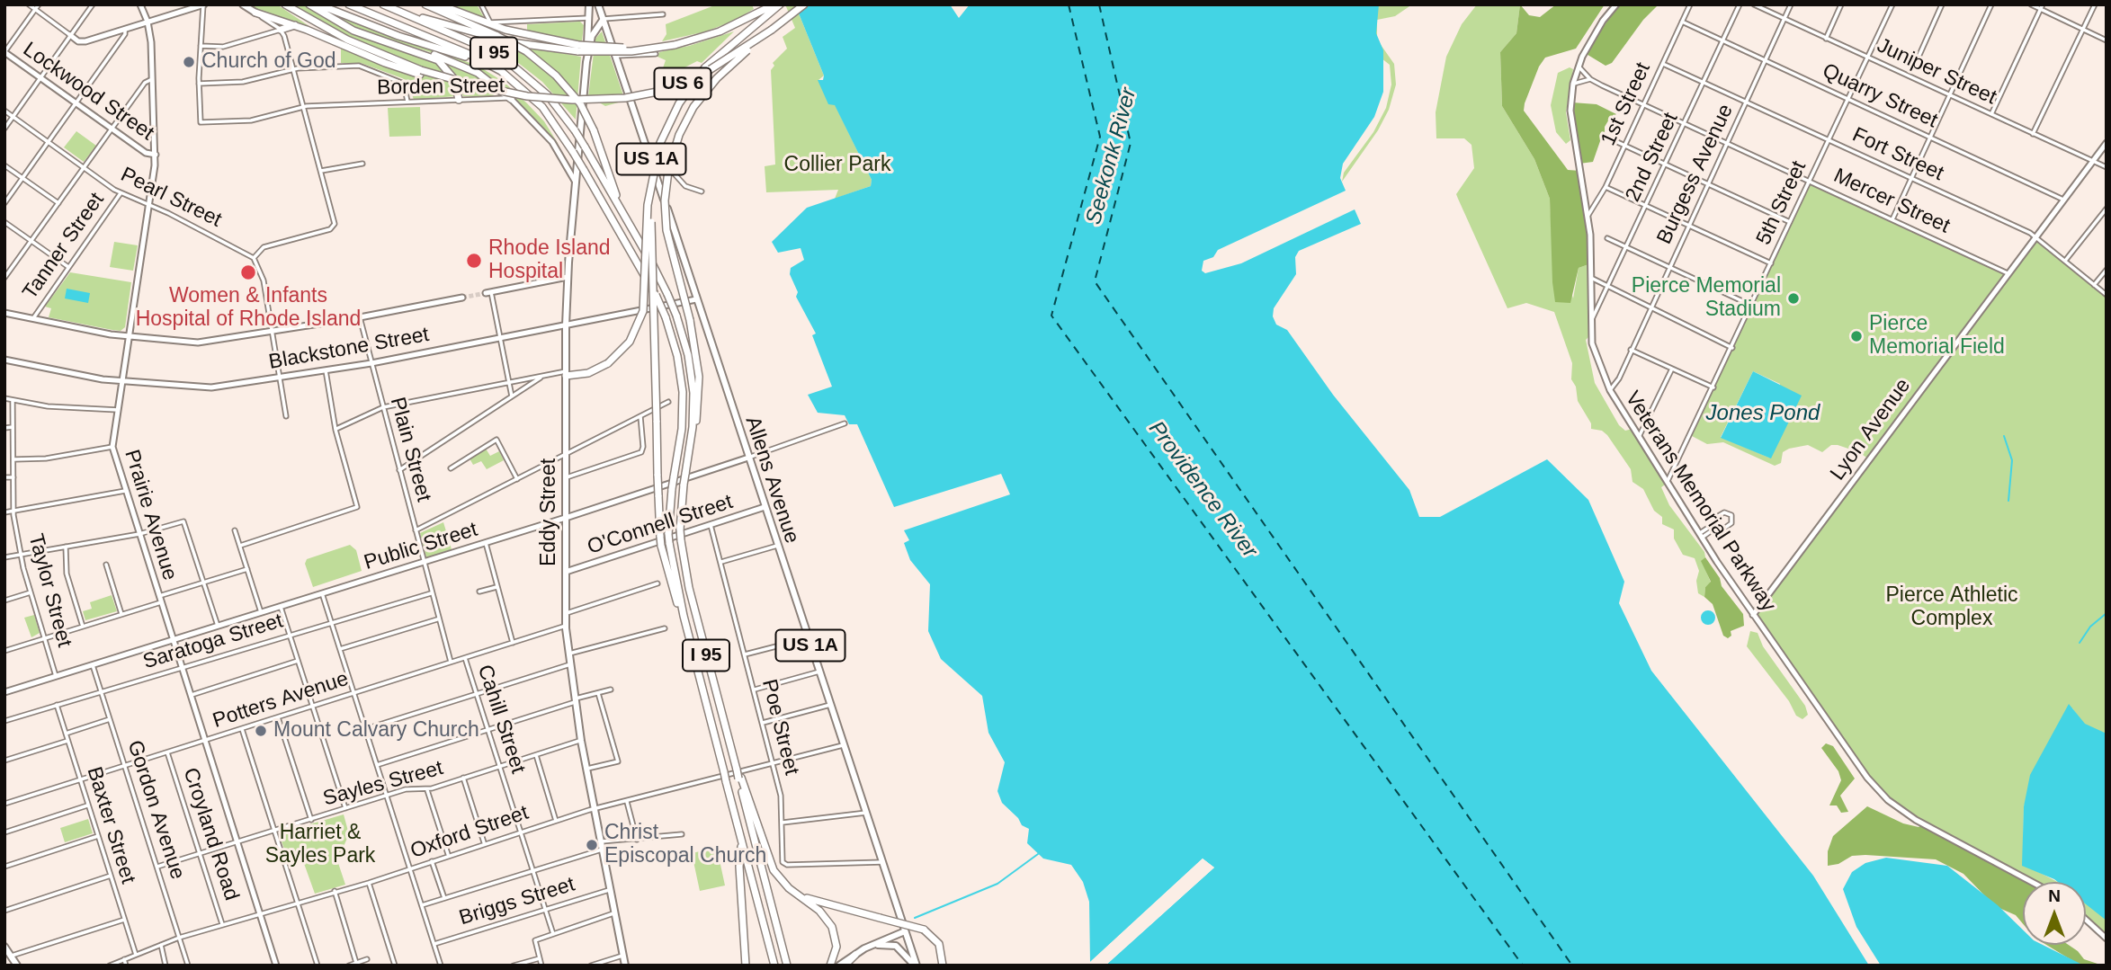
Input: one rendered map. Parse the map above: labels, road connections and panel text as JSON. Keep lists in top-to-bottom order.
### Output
{
  "streets": {
    "highway": ["I 95", "US 6"],
    "main road": ["US 1A", "Allens Avenue", "Eddy Street"],
    "street": [
      "Juniper Street",
      "Borden Street",
      "Lockwood Street",
      "Quarry Street",
      "1st Street",
      "Fort Street",
      "2nd Street",
      "Burgess Avenue",
      "Pearl Street",
      "Mercer Street",
      "5th Street",
      "Tanner Street",
      "Blackstone Street",
      "Lyon Avenue",
      "Plain Street",
      "Veterans Memorial Parkway",
      "Prairie Avenue",
      "O'Connell Street",
      "Public Street",
      "Taylor Street",
      "Saratoga Street",
      "Potters Avenue",
      "Cahill Street",
      "Poe Street",
      "Sayles Street",
      "Gordon Avenue",
      "Baxter Street",
      "Oxford Street",
      "Croyland Road",
      "Briggs Street"
    ]
  },
  "crossings": [
    ["I 95", "US 6"],
    ["Juniper Street", "Burgess Avenue"],
    ["Juniper Street", "5th Street"],
    ["Juniper Street", "Lyon Avenue"],
    ["Borden Street", "Eddy Street"],
    ["Lockwood Street", "Prairie Avenue"],
    ["Quarry Street", "1st Street"],
    ["Quarry Street", "2nd Street"],
    ["Quarry Street", "Burgess Avenue"],
    ["Quarry Street", "5th Street"],
    ["Quarry Street", "Lyon Avenue"],
    ["1st Street", "Fort Street"],
    ["1st Street", "Mercer Street"],
    ["1st Street", "Veterans Memorial Parkway"],
    ["Fort Street", "2nd Street"],
    ["Fort Street", "Burgess Avenue"],
    ["Fort Street", "5th Street"],
    ["Fort Street", "Lyon Avenue"],
    ["2nd Street", "Mercer Street"],
    ["2nd Street", "Veterans Memorial Parkway"],
    ["Burgess Avenue", "Mercer Street"],
    ["Burgess Avenue", "Veterans Memorial Parkway"],
    ["Pearl Street", "Tanner Street"],
    ["Pearl Street", "Prairie Avenue"],
    ["Mercer Street", "5th Street"],
    ["Mercer Street", "Lyon Avenue"],
    ["Mercer Street", "Veterans Memorial Parkway"],
    ["5th Street", "Veterans Memorial Parkway"],
    ["Blackstone Street", "Plain Street"],
    ["Blackstone Street", "Allens Avenue"],
    ["Blackstone Street", "Eddy Street"],
    ["Blackstone Street", "Prairie Avenue"],
    ["Lyon Avenue", "Veterans Memorial Parkway"],
    ["Plain Street", "Public Street"],
    ["Plain Street", "Saratoga Street"],
    ["Plain Street", "Potters Avenue"],
    ["Allens Avenue", "Eddy Street"],
    ["Allens Avenue", "O'Connell Street"],
    ["Allens Avenue", "Public Street"],
    ["Allens Avenue", "Poe Street"],
    ["Allens Avenue", "Oxford Street"],
    ["Eddy Street", "O'Connell Street"],
    ["Eddy Street", "Public Street"],
    ["Eddy Street", "Potters Avenue"],
    ["Eddy Street", "Sayles Street"],
    ["Eddy Street", "Oxford Street"],
    ["Eddy Street", "Briggs Street"],
    ["Prairie Avenue", "Public Street"],
    ["Prairie Avenue", "Saratoga Street"],
    ["Prairie Avenue", "Potters Avenue"],
    ["Prairie Avenue", "Sayles Street"],
    ["Prairie Avenue", "Oxford Street"],
    ["O'Connell Street", "Poe Street"],
    ["Public Street", "Taylor Street"],
    ["Public Street", "Gordon Avenue"],
    ["Saratoga Street", "Gordon Avenue"],
    ["Saratoga Street", "Baxter Street"],
    ["Potters Avenue", "Cahill Street"],
    ["Potters Avenue", "Gordon Avenue"],
    ["Potters Avenue", "Baxter Street"],
    ["Potters Avenue", "Croyland Road"],
    ["Cahill Street", "Sayles Street"],
    ["Cahill Street", "Oxford Street"],
    ["Cahill Street", "Briggs Street"],
    ["Poe Street", "Oxford Street"],
    ["Sayles Street", "Gordon Avenue"],
    ["Sayles Street", "Croyland Road"],
    ["Gordon Avenue", "Oxford Street"],
    ["Baxter Street", "Oxford Street"],
    ["Oxford Street", "Croyland Road"]
  ],
  "water": ["Seekonk River", "Jones Pond", "Providence River"],
  "parks": ["Collier Park", "Pierce Athletic Complex", "Harriet & Sayles Park"],
  "places": [
    "Church of God",
    "Rhode Island Hospital",
    "Women & Infants Hospital of Rhode Island",
    "Pierce Memorial Stadium",
    "Pierce Memorial Field",
    "Mount Calvary Church",
    "Christ Episcopal Church"
  ],
  "north": "top"
}
